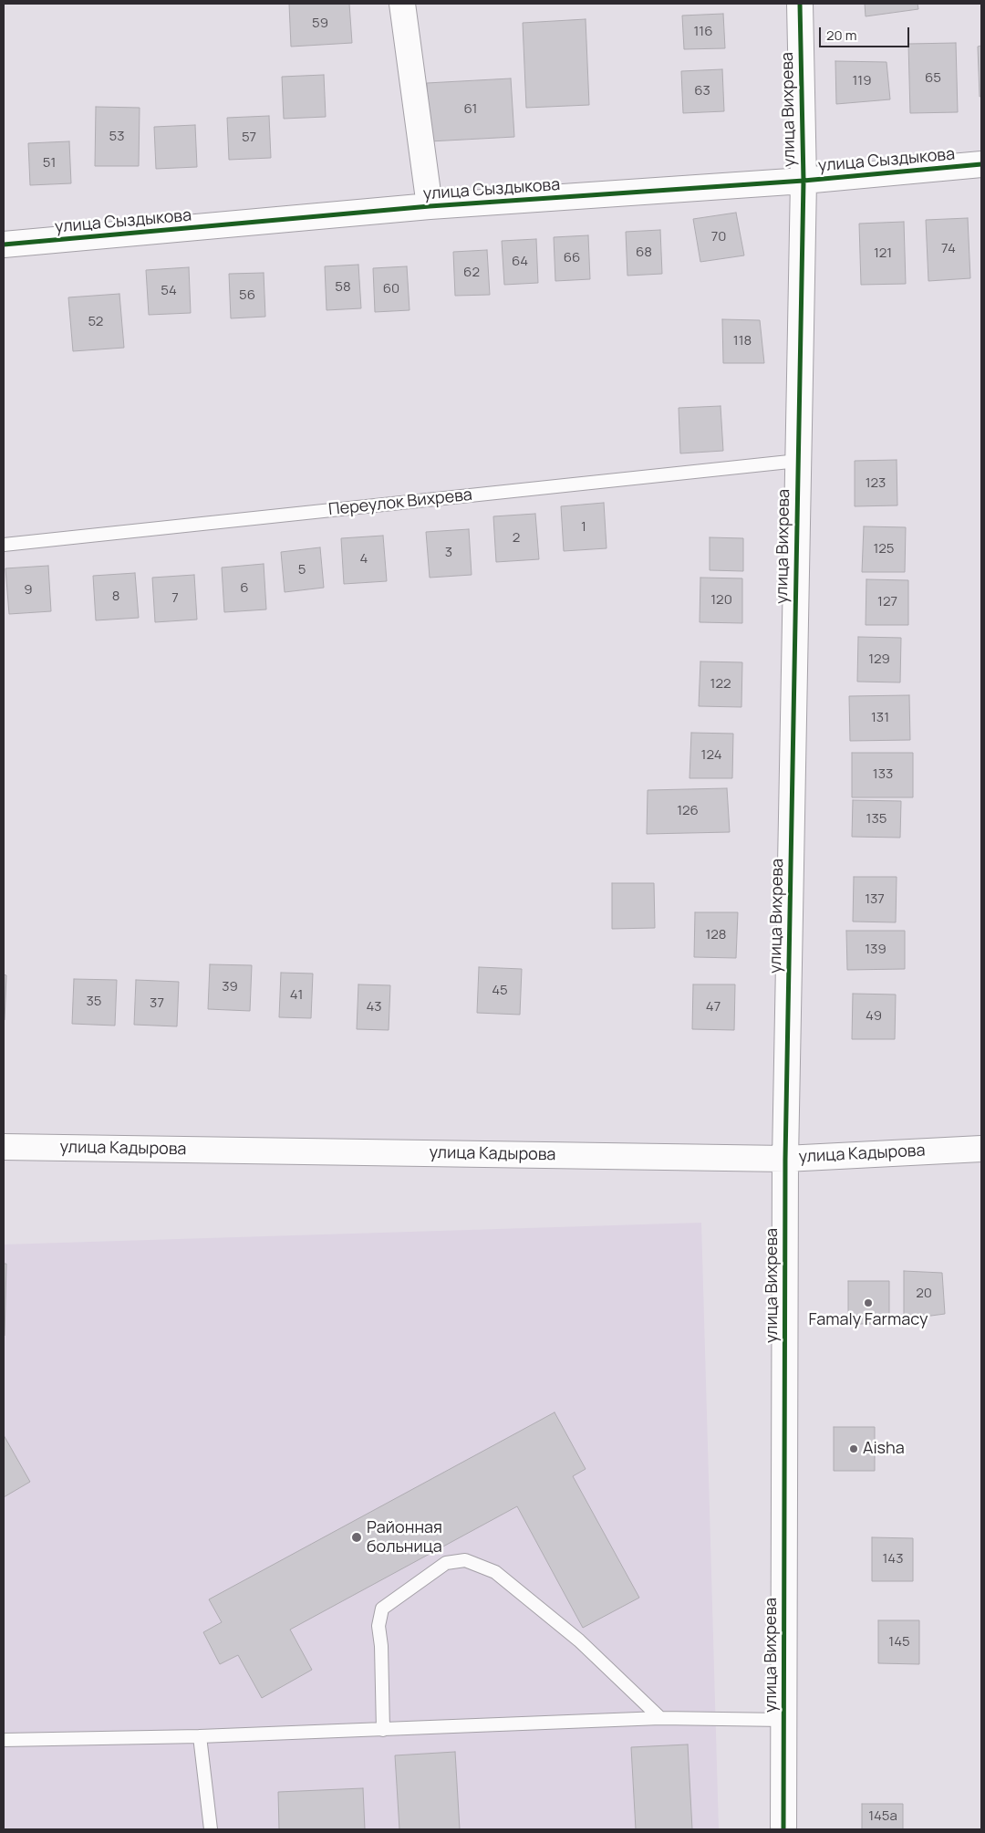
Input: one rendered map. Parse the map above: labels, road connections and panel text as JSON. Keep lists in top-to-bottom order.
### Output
{
  "streets": {
    "street": ["улица Вихрева", "улица Сыздыкова", "улица Кадырова"],
    "lane": ["Переулок Вихрева"]
  },
  "crossings": [
    ["улица Вихрева", "улица Сыздыкова"],
    ["улица Вихрева", "Переулок Вихрева"],
    ["улица Вихрева", "улица Кадырова"]
  ],
  "places": ["Famaly Farmacy", "Aisha", "Районная больница"],
  "house_numbers": [
    "59",
    "116",
    "65",
    "119",
    "63",
    "61",
    "53",
    "57",
    "51",
    "70",
    "74",
    "68",
    "121",
    "66",
    "64",
    "62",
    "58",
    "60",
    "54",
    "56",
    "52",
    "118",
    "123",
    "1",
    "2",
    "125",
    "3",
    "4",
    "5",
    "6",
    "9",
    "8",
    "7",
    "120",
    "127",
    "129",
    "122",
    "131",
    "124",
    "133",
    "126",
    "135",
    "137",
    "128",
    "139",
    "39",
    "45",
    "41",
    "35",
    "37",
    "43",
    "47",
    "49",
    "20",
    "143",
    "145",
    "145а"
  ],
  "scale_bar": "20 m"
}
